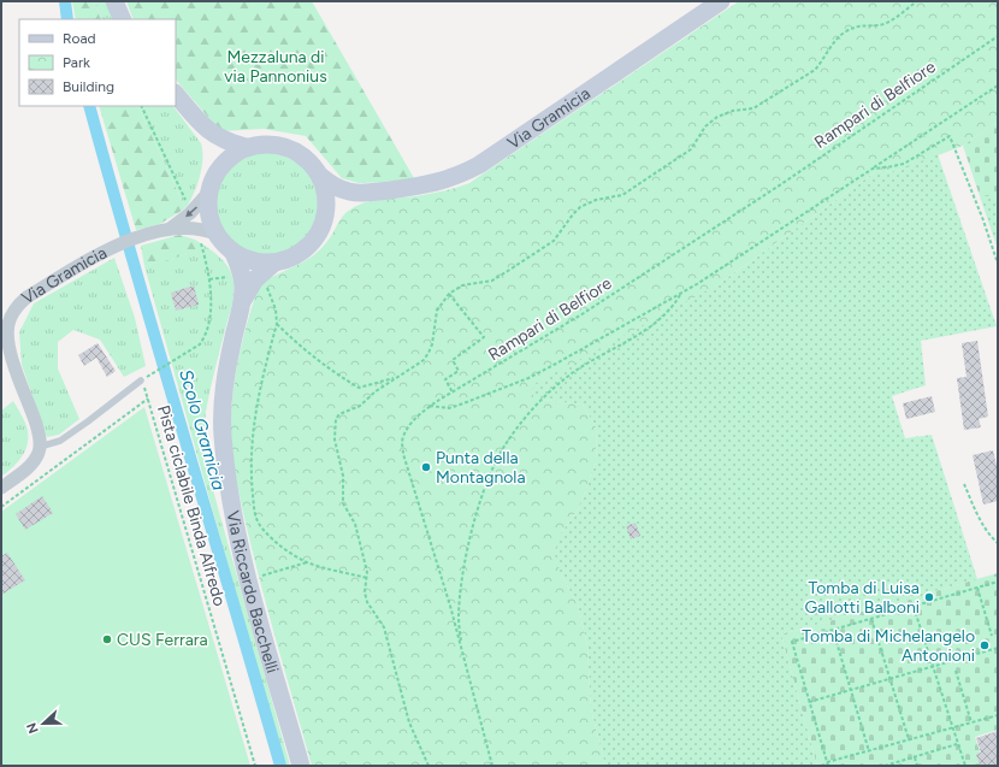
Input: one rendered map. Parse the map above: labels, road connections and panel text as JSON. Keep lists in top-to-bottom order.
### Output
{
  "streets": {
    "main road": ["Via Gramicia", "Via Riccardo Bacchelli"],
    "path": ["Rampari di Belfiore", "Pista ciclabile Binda Alfredo"]
  },
  "crossings": [
    ["Via Gramicia", "Via Riccardo Bacchelli"]
  ],
  "water": ["Scolo Gramicia"],
  "parks": ["Mezzaluna di via Pannonius"],
  "places": [
    "Punta della Montagnola",
    "Tomba di Luisa Gallotti Balboni",
    "CUS Ferrara",
    "Tomba di Michelangelo Antonioni"
  ],
  "legend": ["Road", "Park", "Building"],
  "north": "left"
}
